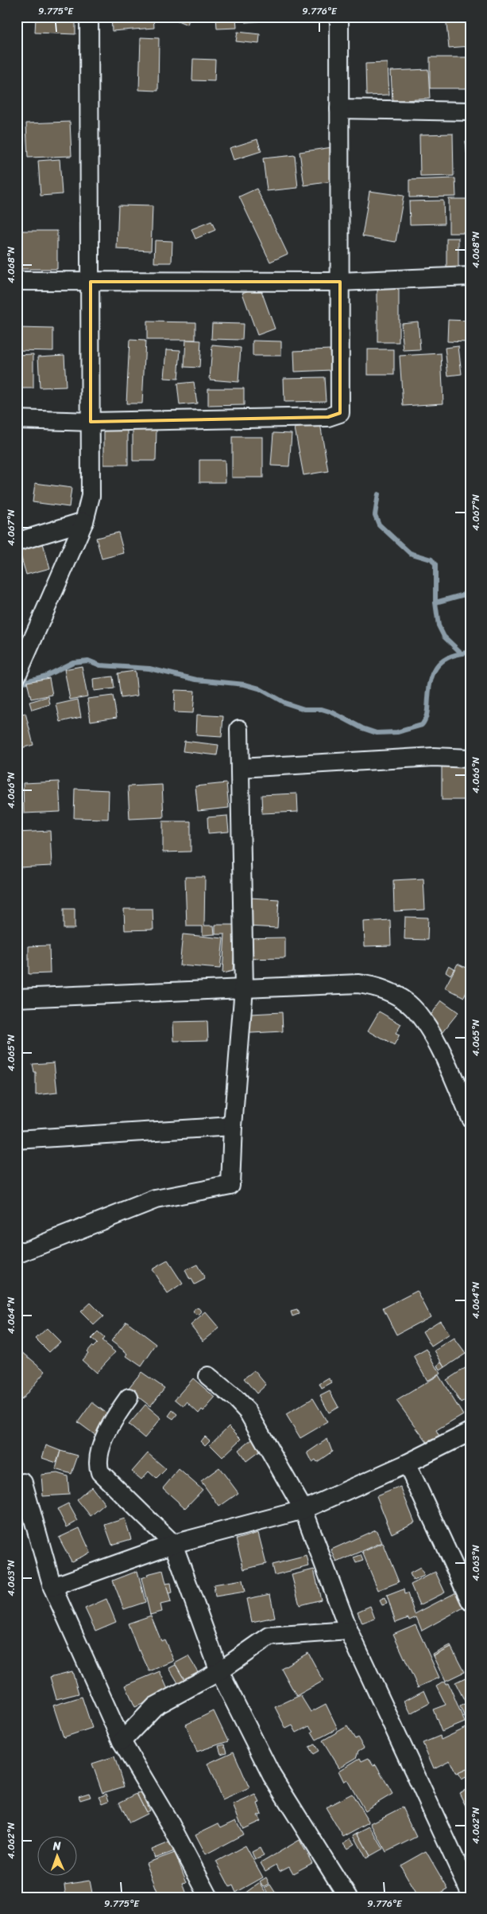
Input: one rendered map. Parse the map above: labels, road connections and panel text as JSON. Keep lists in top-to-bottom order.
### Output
{
  "north": "top",
  "coordinates": [
    "9.775°E",
    "9.776°E",
    "4.068°N",
    "4.067°N",
    "4.066°N",
    "4.065°N",
    "4.064°N",
    "4.063°N",
    "4.062°N"
  ]
}
